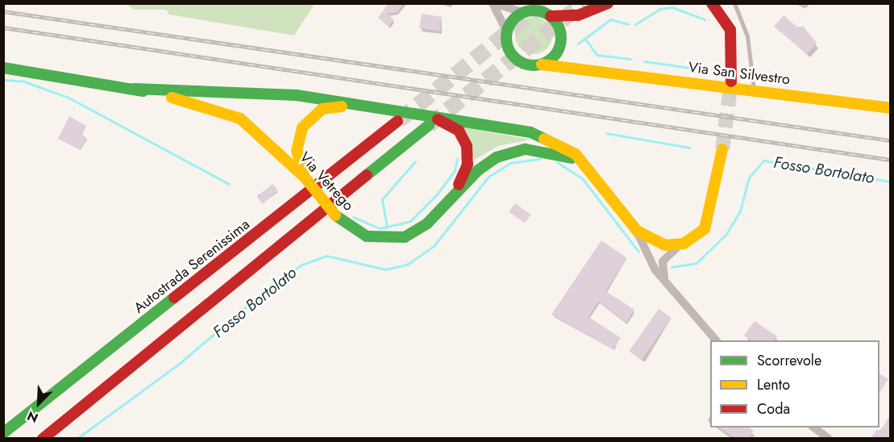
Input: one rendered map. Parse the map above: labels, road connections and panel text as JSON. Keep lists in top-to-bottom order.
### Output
{
  "streets": {
    "main road": ["Via San Silvestro", "Via Vetrego", "Autostrada Serenissima"]
  },
  "water": ["Fosso Bortolato"],
  "legend": ["Scorrevole", "Lento", "Coda"],
  "north": "bottom left"
}
